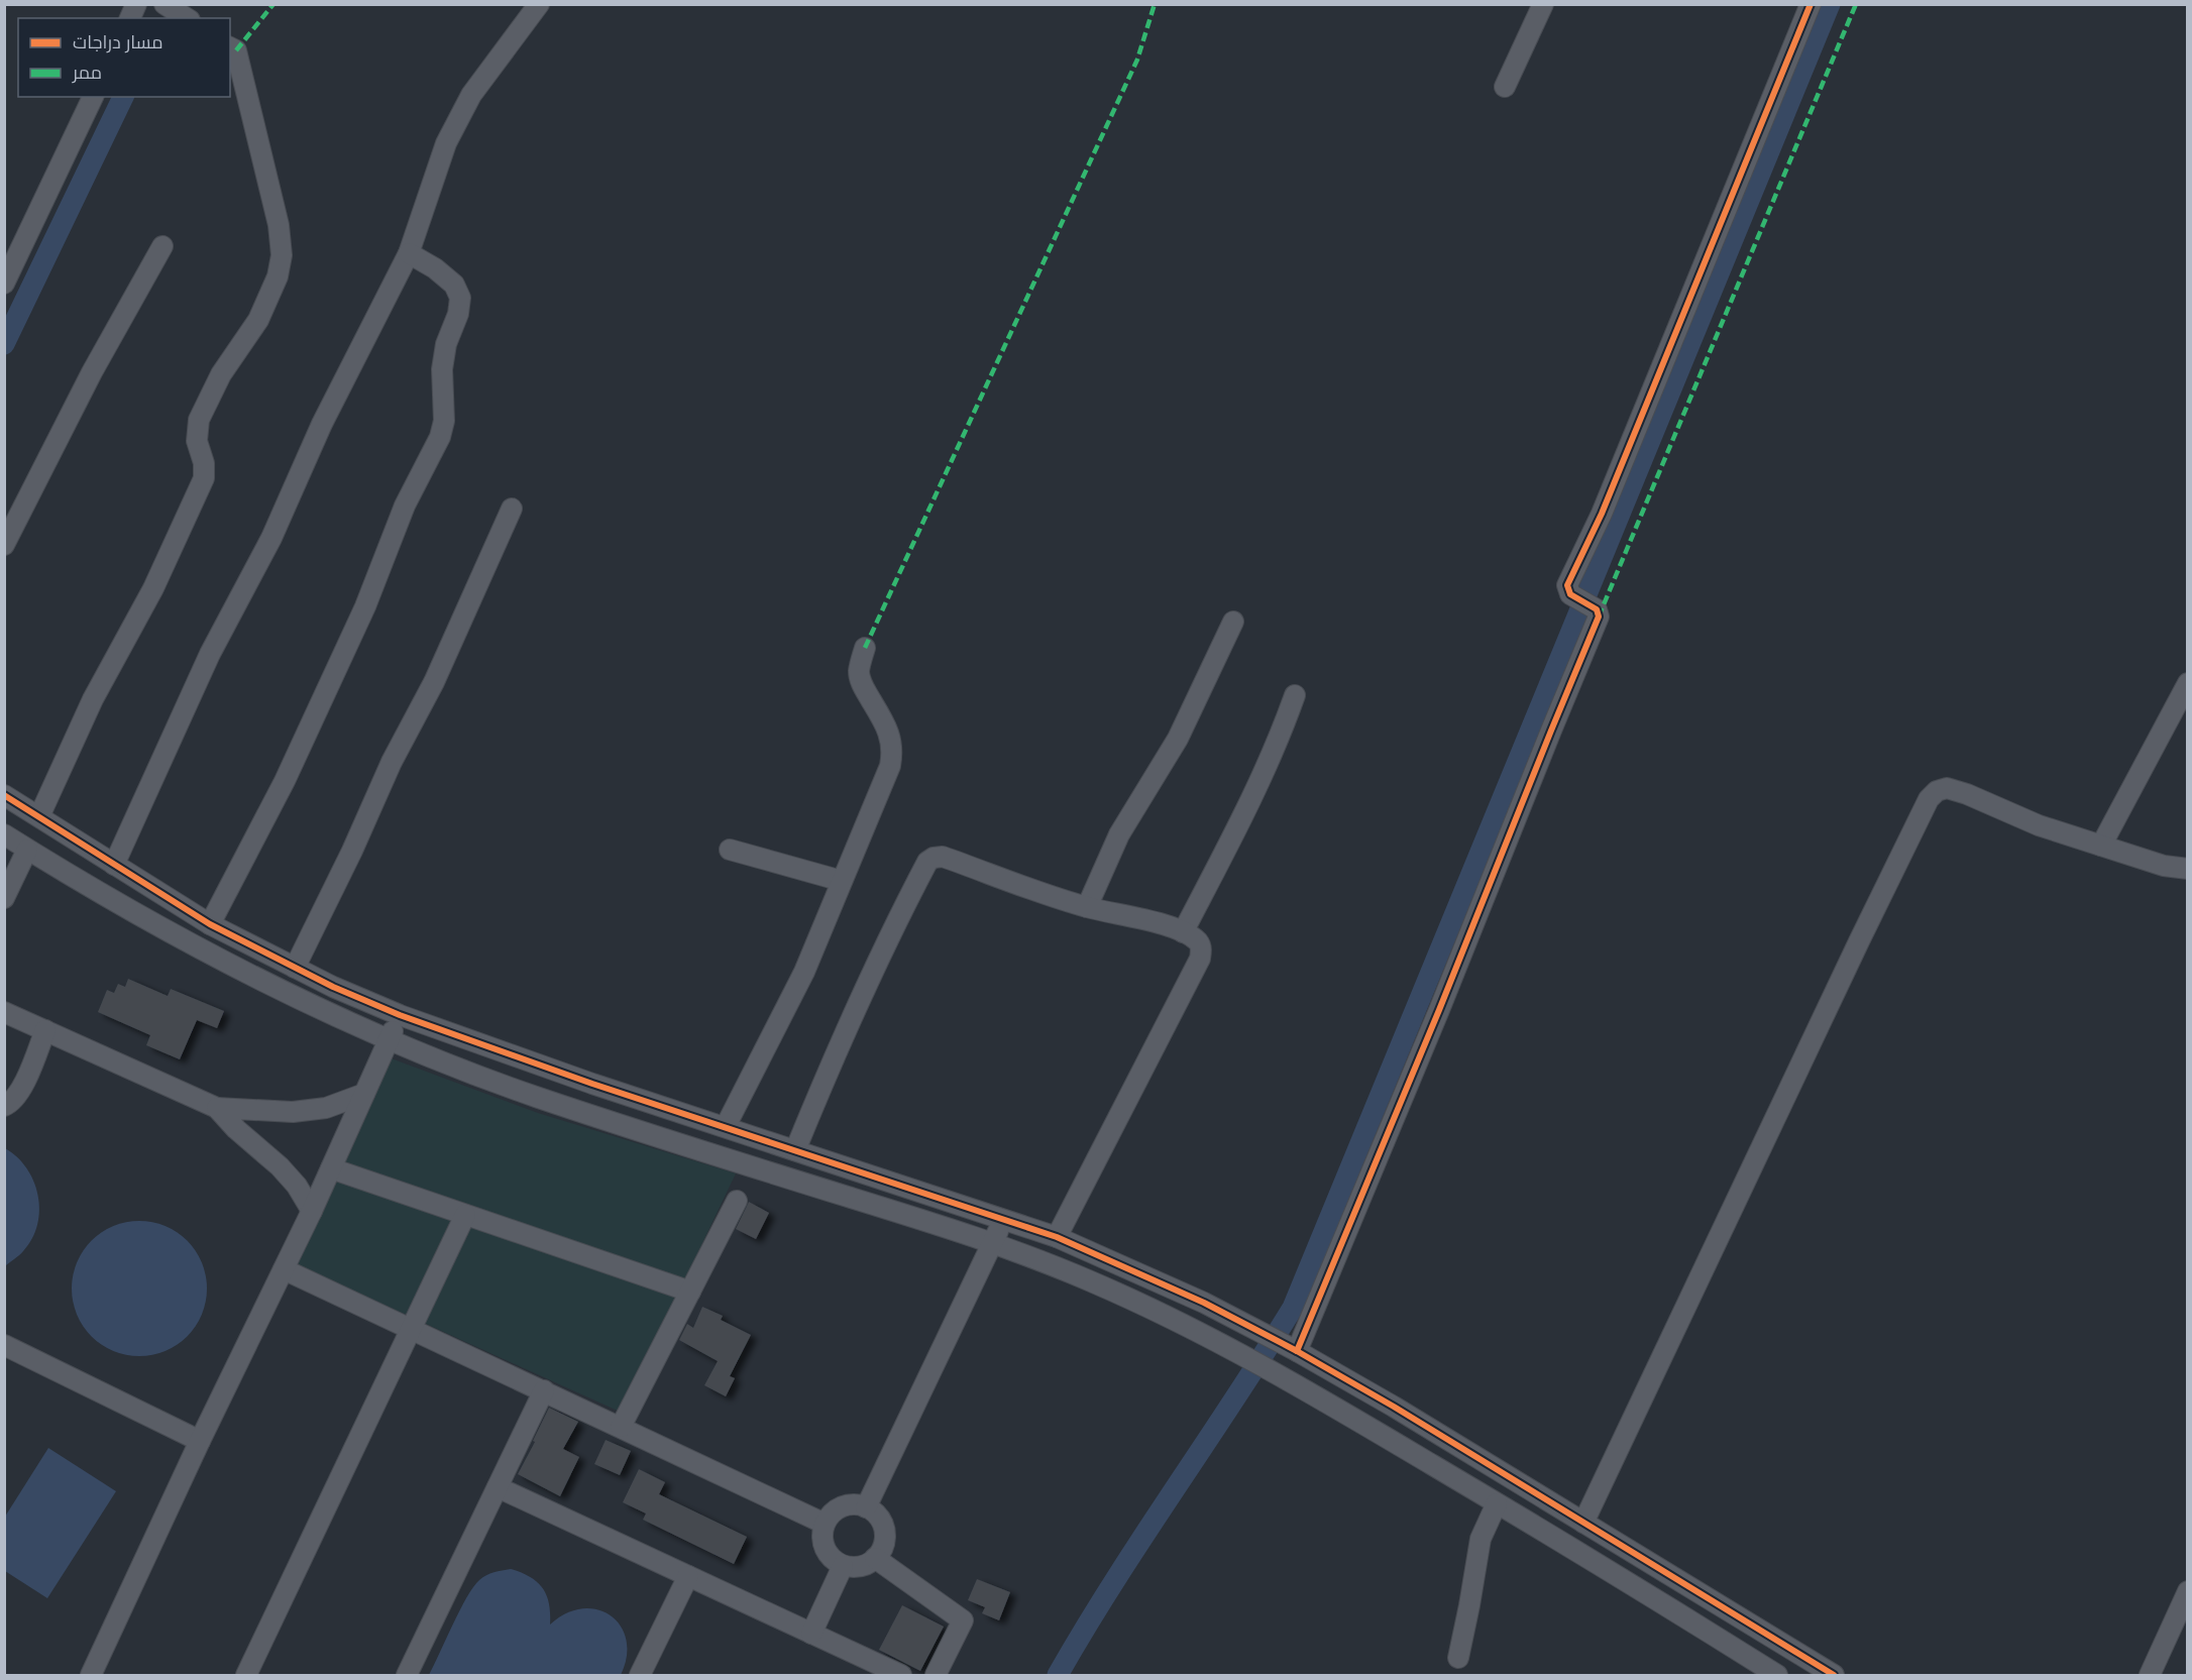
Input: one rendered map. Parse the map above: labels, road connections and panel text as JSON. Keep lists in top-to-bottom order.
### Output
{
  "legend": ["مسار دراجات", "ممر"]
}
